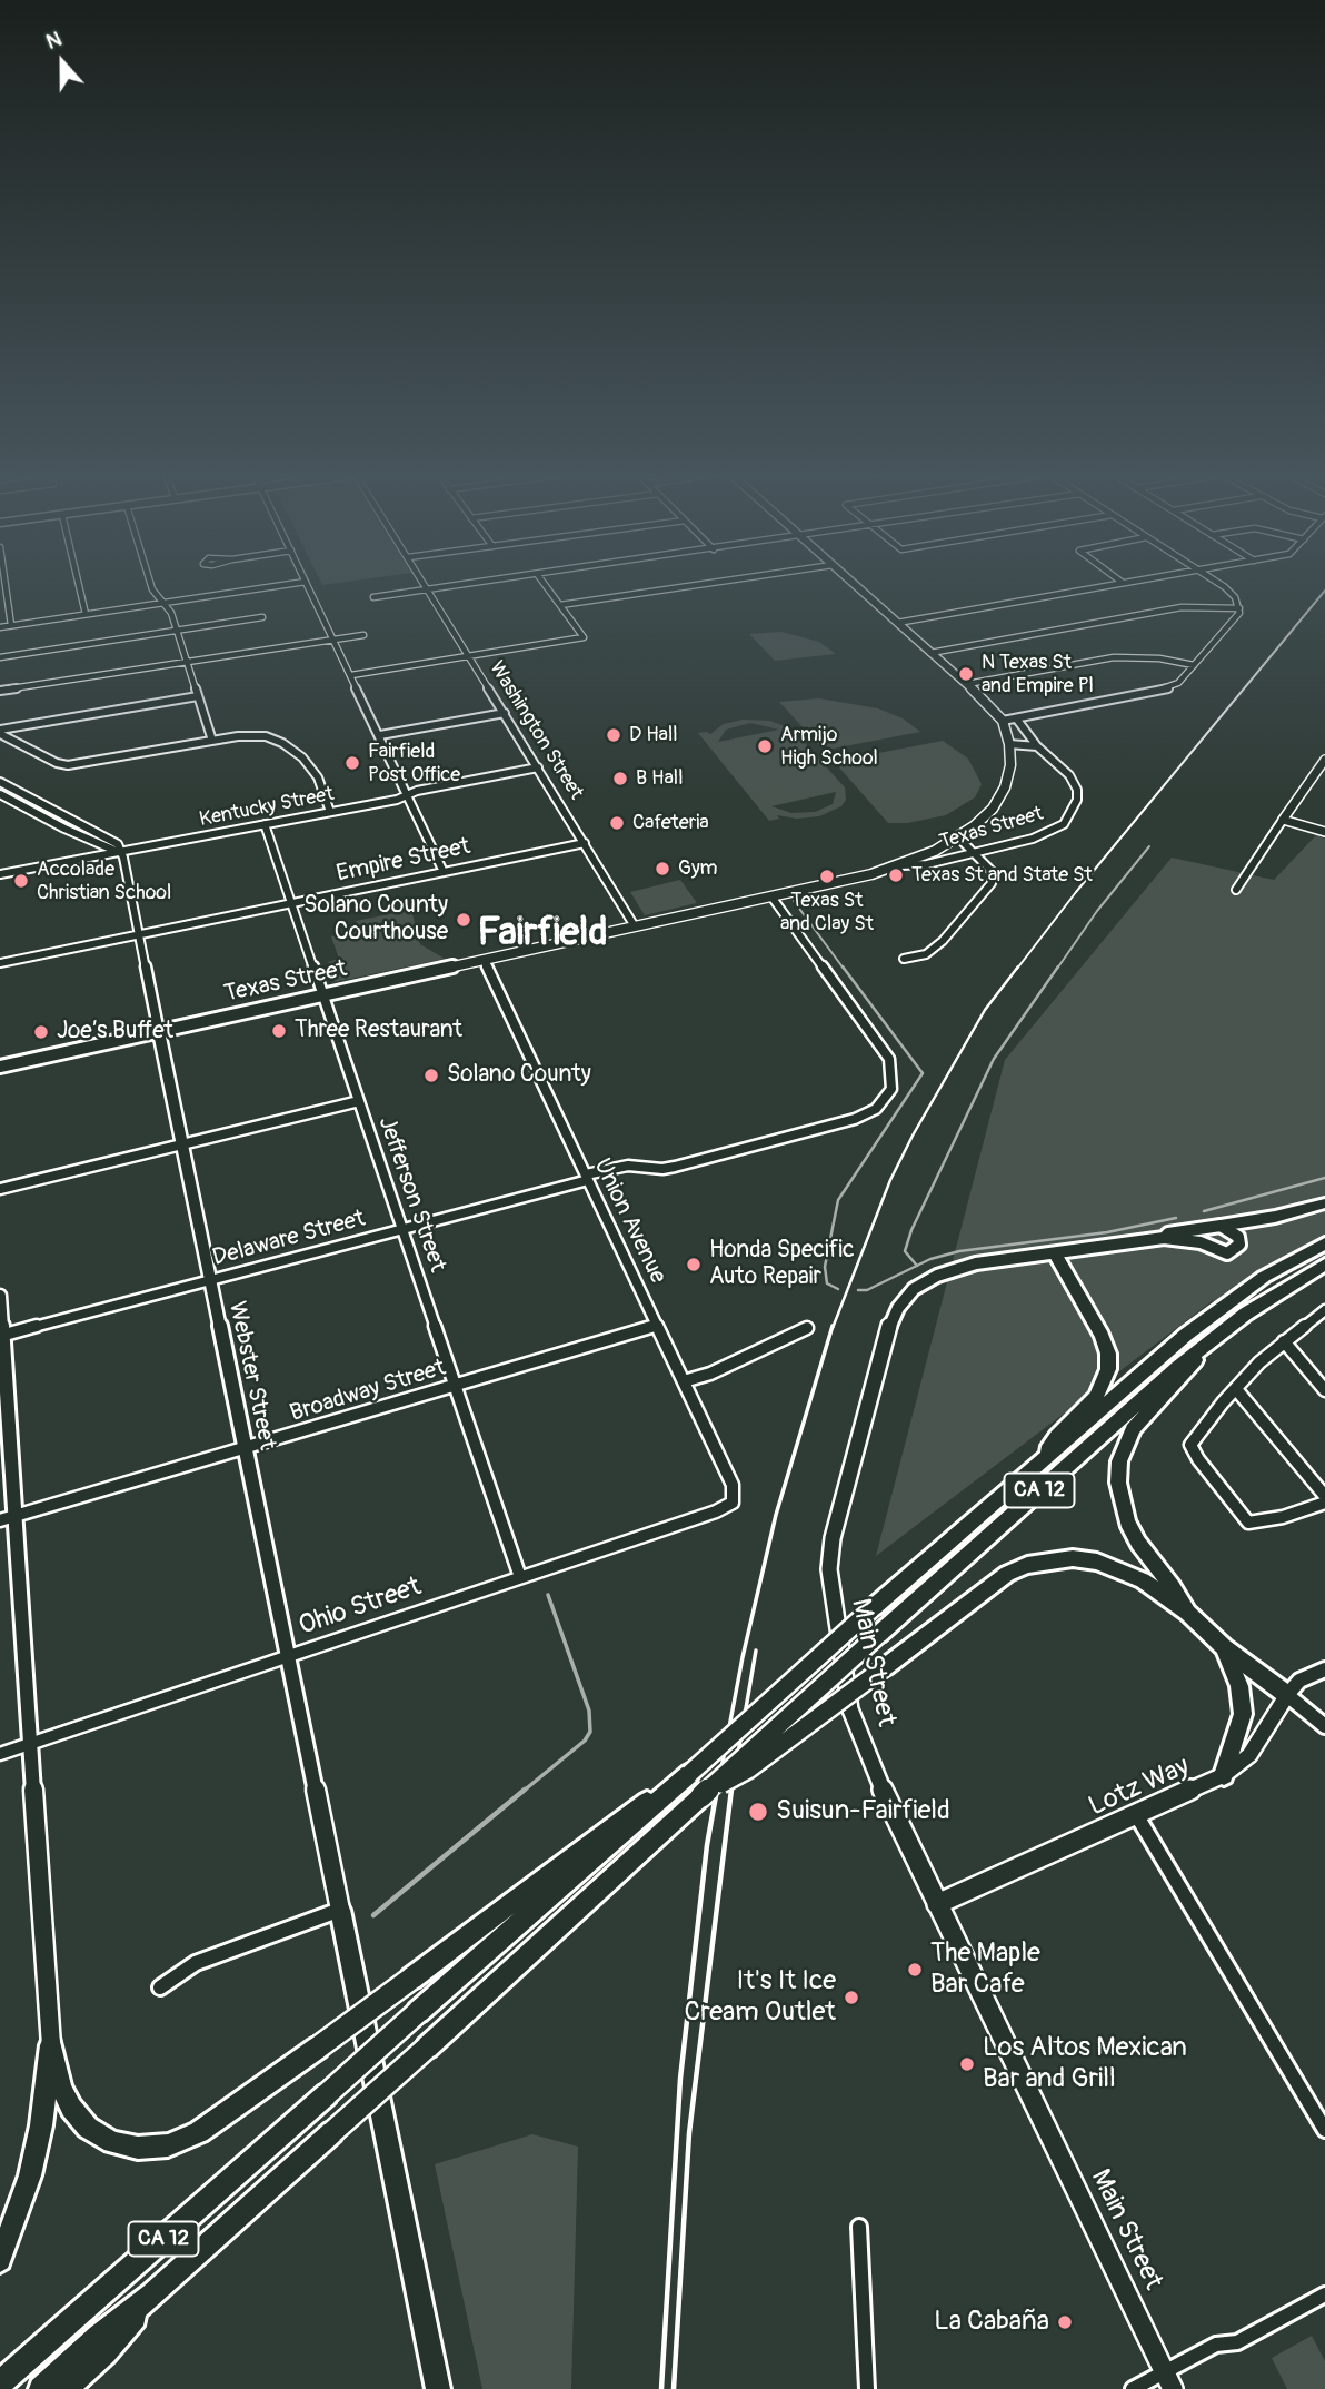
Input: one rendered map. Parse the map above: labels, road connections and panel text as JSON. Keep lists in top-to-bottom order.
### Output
{
  "streets": {
    "highway": ["CA 12"],
    "main road": ["Texas Street", "Main Street", "Lotz Way"],
    "street": [
      "Washington Street",
      "Kentucky Street",
      "Empire Street",
      "Jefferson Street",
      "Union Avenue",
      "Delaware Street",
      "Webster Street",
      "Broadway Street",
      "Ohio Street"
    ]
  },
  "crossings": [
    ["Washington Street", "Kentucky Street"],
    ["Washington Street", "Texas Street"],
    ["Washington Street", "Empire Street"],
    ["Kentucky Street", "Jefferson Street"],
    ["Kentucky Street", "Webster Street"],
    ["Texas Street", "Jefferson Street"],
    ["Texas Street", "Union Avenue"],
    ["Texas Street", "Delaware Street"],
    ["Texas Street", "Webster Street"],
    ["Empire Street", "Jefferson Street"],
    ["Empire Street", "Webster Street"],
    ["Jefferson Street", "Delaware Street"],
    ["Jefferson Street", "Broadway Street"],
    ["Jefferson Street", "Ohio Street"],
    ["Union Avenue", "Delaware Street"],
    ["Union Avenue", "Broadway Street"],
    ["Union Avenue", "Ohio Street"],
    ["Delaware Street", "Webster Street"],
    ["Webster Street", "Broadway Street"],
    ["Webster Street", "Ohio Street"],
    ["Main Street", "Lotz Way"]
  ],
  "districts": ["Fairfield"],
  "places": [
    "N Texas St and Empire Pl",
    "D Hall",
    "Armijo High School",
    "Fairfield Post Office",
    "B Hall",
    "Cafeteria",
    "Gym",
    "Texas St and State St",
    "Texas St and Clay St",
    "Accolade Christian School",
    "Solano County Courthouse",
    "Three Restaurant",
    "Joe’s Buffet",
    "Solano County",
    "Honda Specific Auto Repair",
    "Suisun-Fairfield",
    "The Maple Bar Cafe",
    "It's It Ice Cream Outlet",
    "Los Altos Mexican Bar and Grill",
    "La Cabaña"
  ],
  "north": "top"
}
